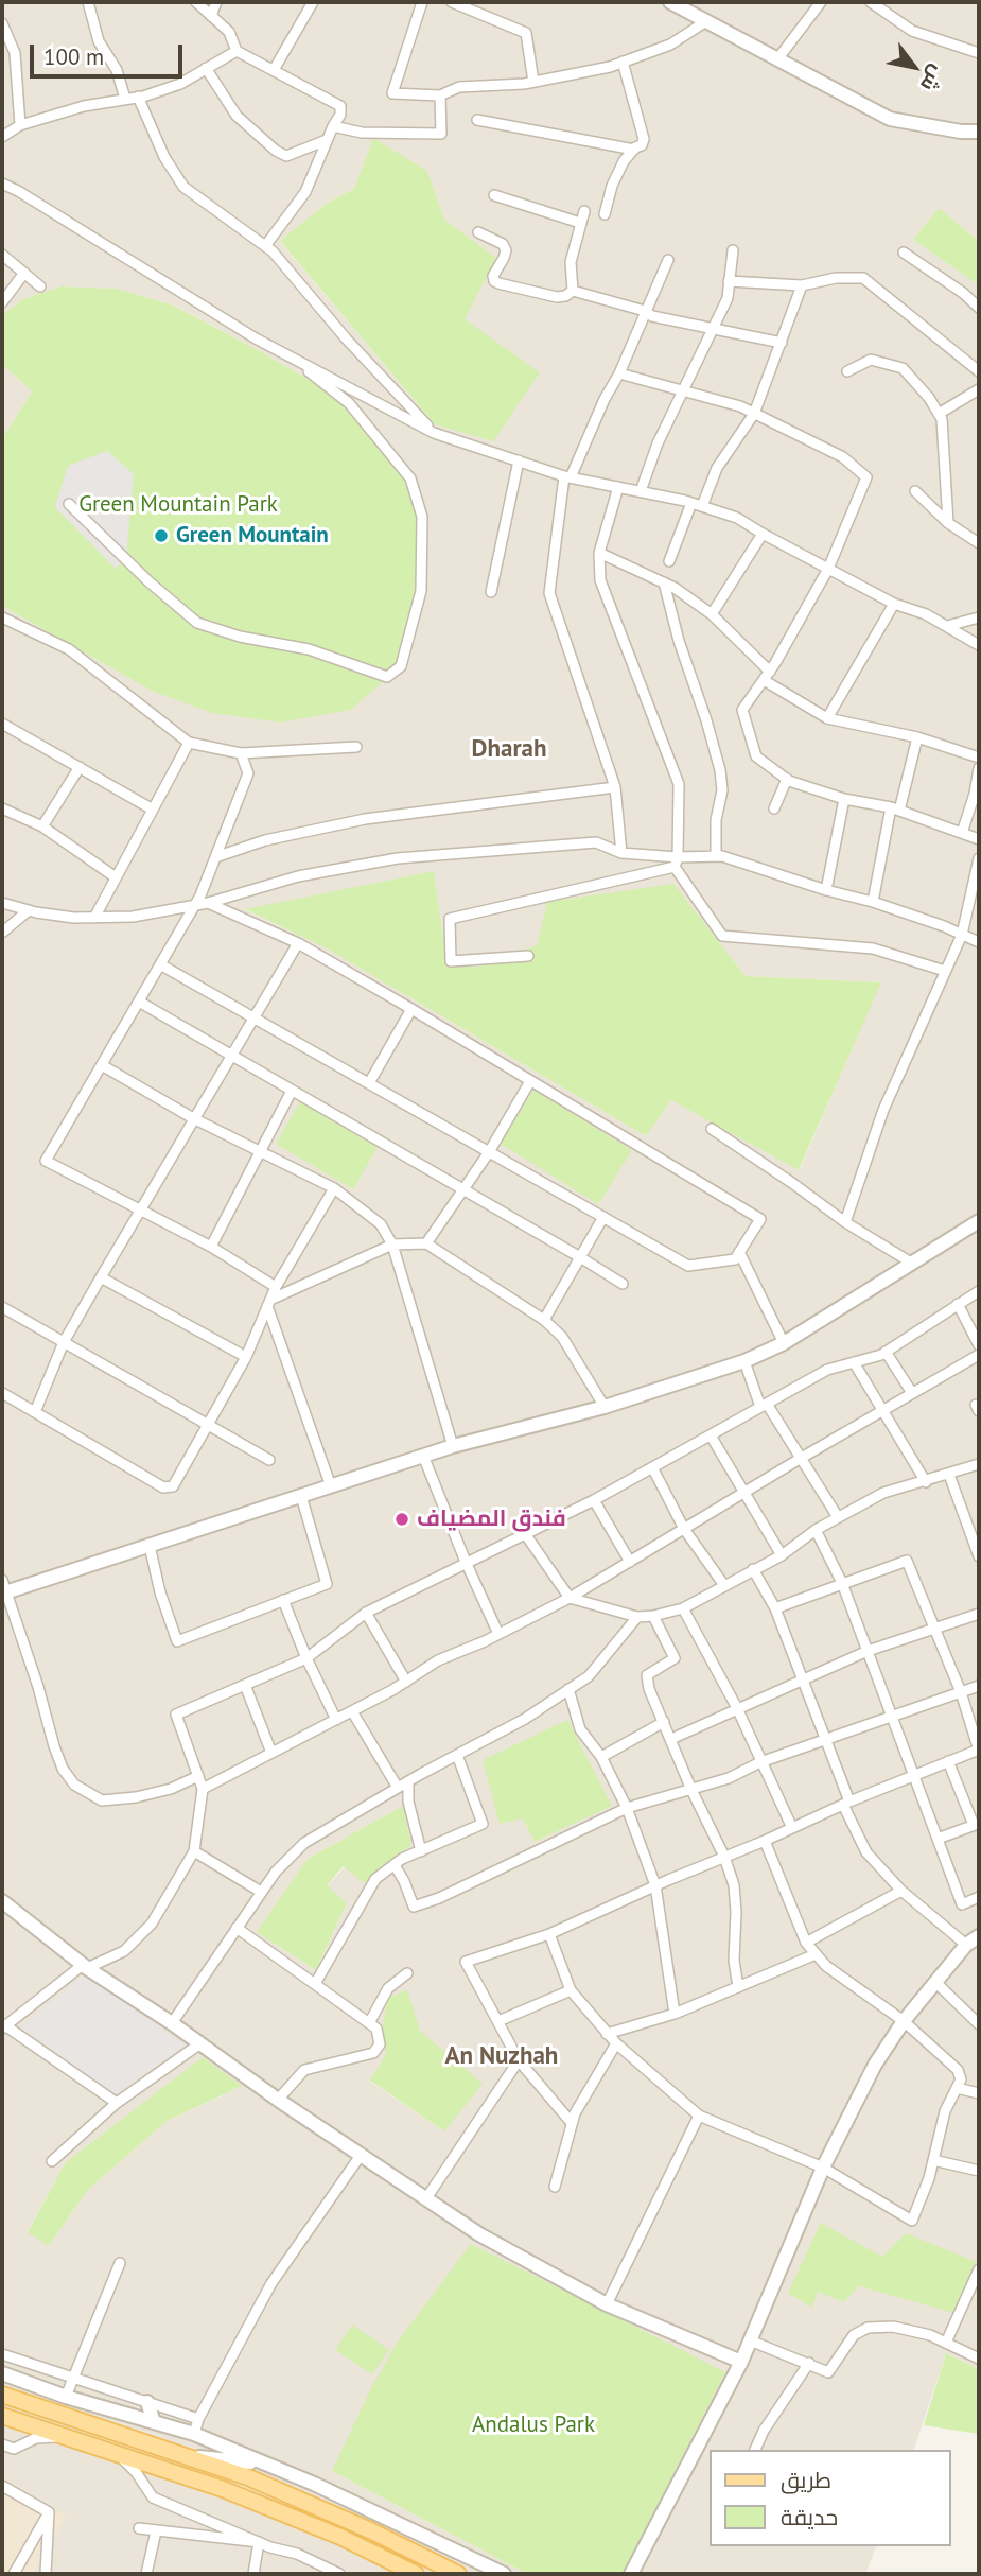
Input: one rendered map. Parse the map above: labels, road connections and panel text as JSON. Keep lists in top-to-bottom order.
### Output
{
  "districts": ["Dharah", "An Nuzhah"],
  "parks": ["Green Mountain Park", "Andalus Park"],
  "places": ["Green Mountain", "فندق المضياف"],
  "legend": ["طريق", "حديقة"],
  "scale_bar": "100 m",
  "north": "bottom right"
}
